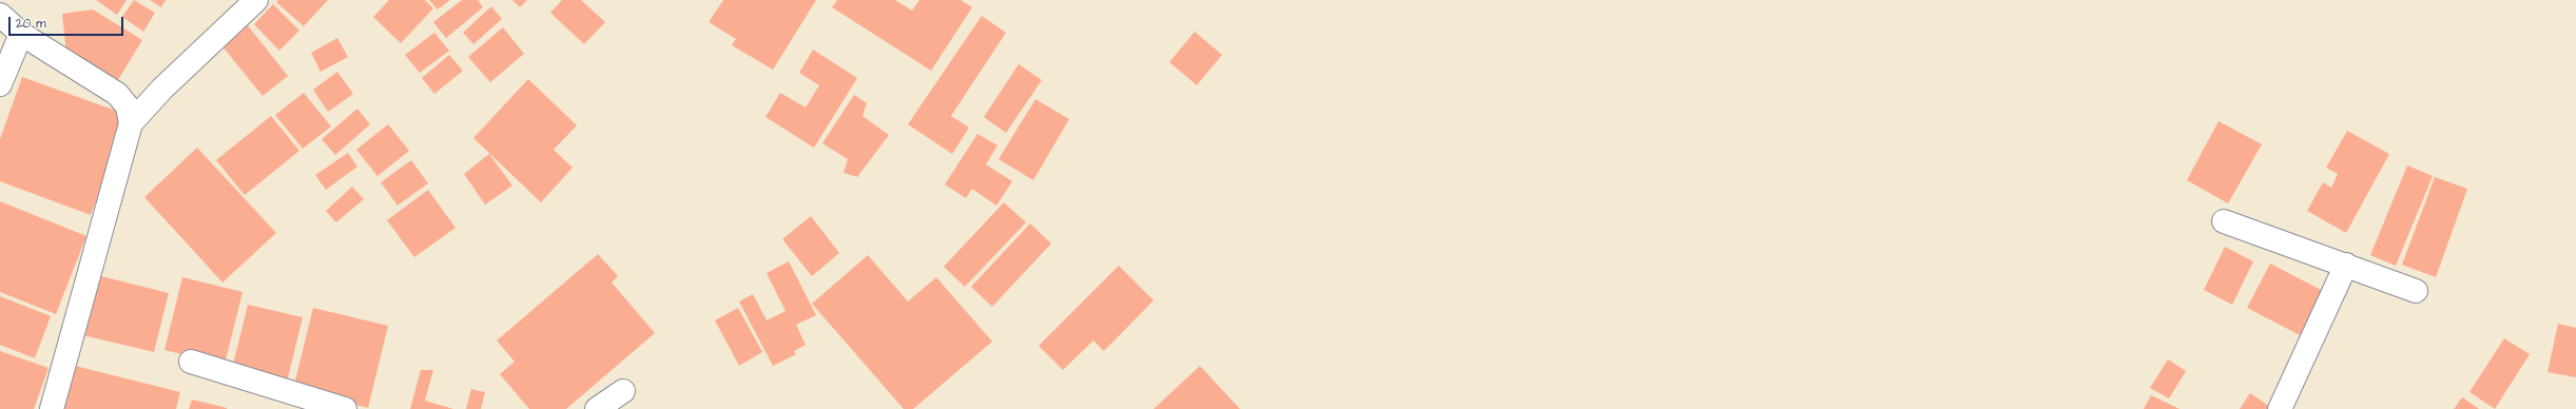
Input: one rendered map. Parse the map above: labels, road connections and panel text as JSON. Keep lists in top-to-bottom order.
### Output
{
  "scale_bar": "20 m"
}
